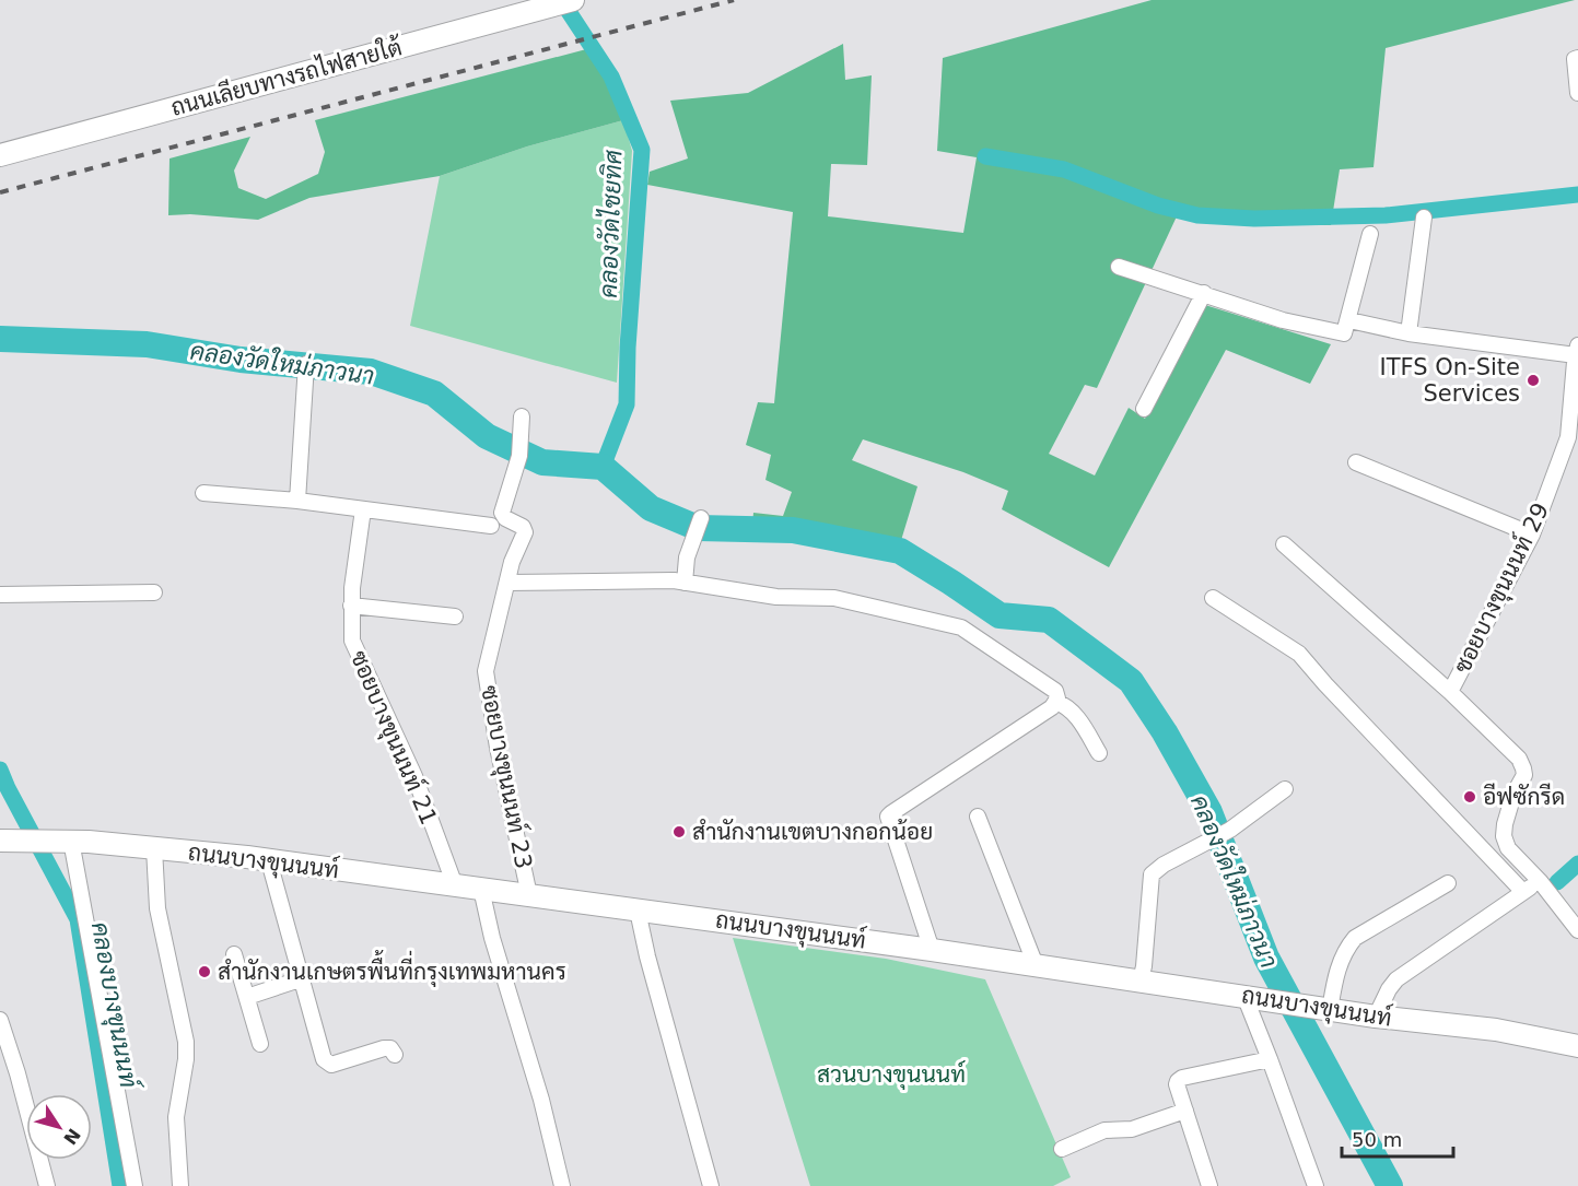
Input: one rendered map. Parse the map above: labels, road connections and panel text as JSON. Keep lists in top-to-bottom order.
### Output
{
  "streets": {
    "street": [
      "ถนนเลียบทางรถไฟสายใต้",
      "ซอยบางขุนนนท์ 29",
      "ซอยบางขุนนนท์ 21",
      "ซอยบางขุนนนท์ 23",
      "ถนนบางขุนนนท์"
    ]
  },
  "crossings": [
    ["ซอยบางขุนนนท์ 21", "ถนนบางขุนนนท์"],
    ["ซอยบางขุนนนท์ 23", "ถนนบางขุนนนท์"]
  ],
  "water": ["คลองวัดไชยทิศ", "คลองวัดใหม่ภาวนา", "คลองบางขุนนนท์"],
  "parks": ["สวนบางขุนนนท์"],
  "places": [
    "ITFS On-Site Services",
    "อีฟซักรีด",
    "สำนักงานเขตบางกอกน้อย",
    "สำนักงานเกษตรพื้นที่กรุงเทพมหานคร"
  ],
  "scale_bar": "50 m",
  "north": "bottom right"
}
